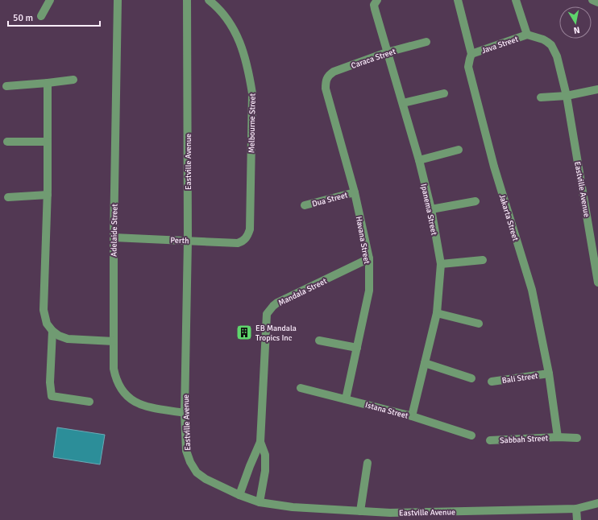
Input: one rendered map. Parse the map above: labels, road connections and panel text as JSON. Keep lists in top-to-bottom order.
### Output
{
  "streets": {
    "street": [
      "Java Street",
      "Caraca Street",
      "Melbourne Street",
      "Eastville Avenue",
      "Dua Street",
      "Ipanema Street",
      "Jakarta Street",
      "Adelaide Street",
      "Perth",
      "Havana Street",
      "Mandala Street",
      "Bali Street",
      "Istana Street",
      "Sabbah Street"
    ]
  },
  "crossings": [
    ["Java Street", "Eastville Avenue"],
    ["Java Street", "Jakarta Street"],
    ["Caraca Street", "Ipanema Street"],
    ["Caraca Street", "Havana Street"],
    ["Melbourne Street", "Perth"],
    ["Eastville Avenue", "Adelaide Street"],
    ["Eastville Avenue", "Perth"],
    ["Dua Street", "Havana Street"],
    ["Ipanema Street", "Istana Street"],
    ["Jakarta Street", "Bali Street"],
    ["Jakarta Street", "Sabbah Street"],
    ["Adelaide Street", "Perth"],
    ["Havana Street", "Mandala Street"],
    ["Havana Street", "Istana Street"]
  ],
  "places": {
    "building": ["EB Mandala Tropics Inc"]
  },
  "scale_bar": "50 m",
  "north": "bottom"
}
